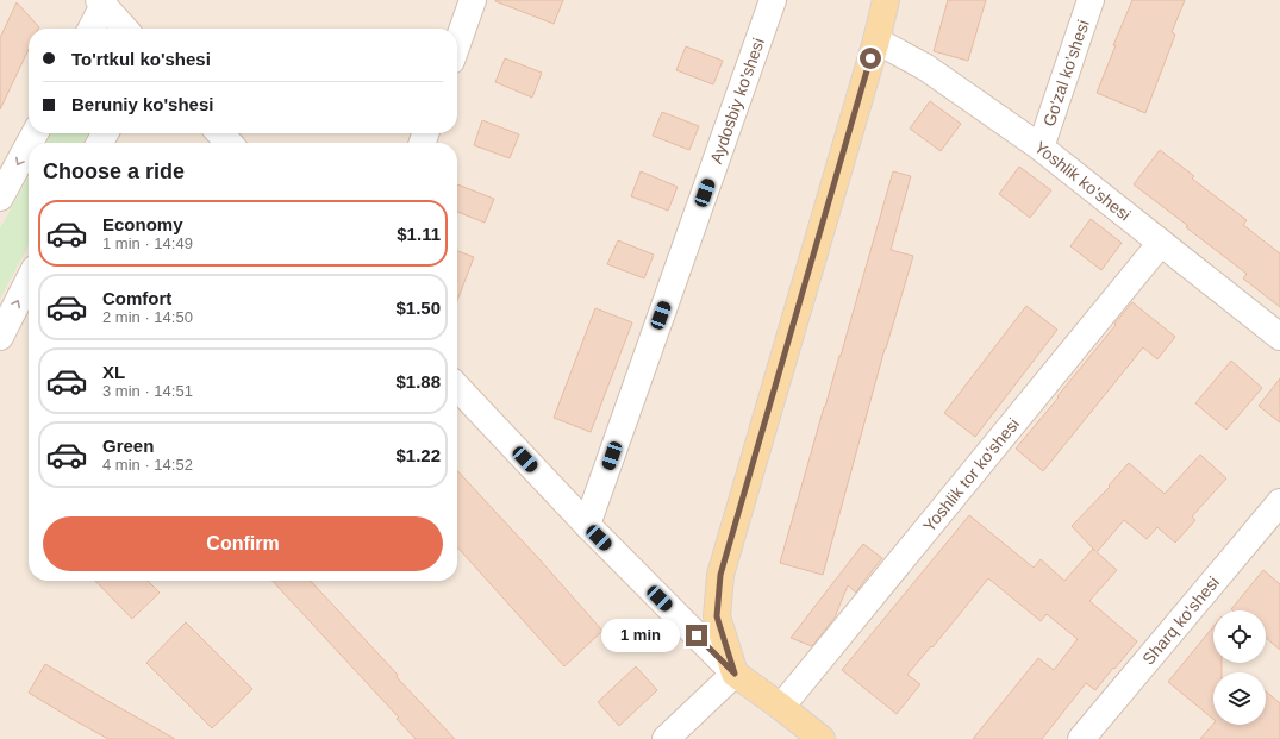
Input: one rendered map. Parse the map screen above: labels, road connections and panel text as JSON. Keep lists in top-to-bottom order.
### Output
{
  "streets": {
    "street": [
      "Go'zal ko'shesi",
      "Aydosbiy ko'shesi",
      "Yoshlik ko'shesi",
      "Yoshlik tor ko'shesi",
      "Sharq ko'shesi"
    ]
  },
  "crossings": [
    ["Go'zal ko'shesi", "Yoshlik ko'shesi"],
    ["Yoshlik ko'shesi", "Yoshlik tor ko'shesi"]
  ],
  "page": {
    "banner": ["To'rtkul ko'shesi", "Beruniy ko'shesi"],
    "heading": "Choose a ride",
    "list": [
      {
        "name": "Economy",
        "note": "1 min · 14:49",
        "value": "$1.11"
      },
      {
        "name": "Comfort",
        "note": "2 min · 14:50",
        "value": "$1.50"
      },
      {
        "name": "XL",
        "note": "3 min · 14:51",
        "value": "$1.88"
      },
      {
        "name": "Green",
        "note": "4 min · 14:52",
        "value": "$1.22"
      }
    ],
    "buttons": "Confirm",
    "bubble": "1 min"
  }
}
